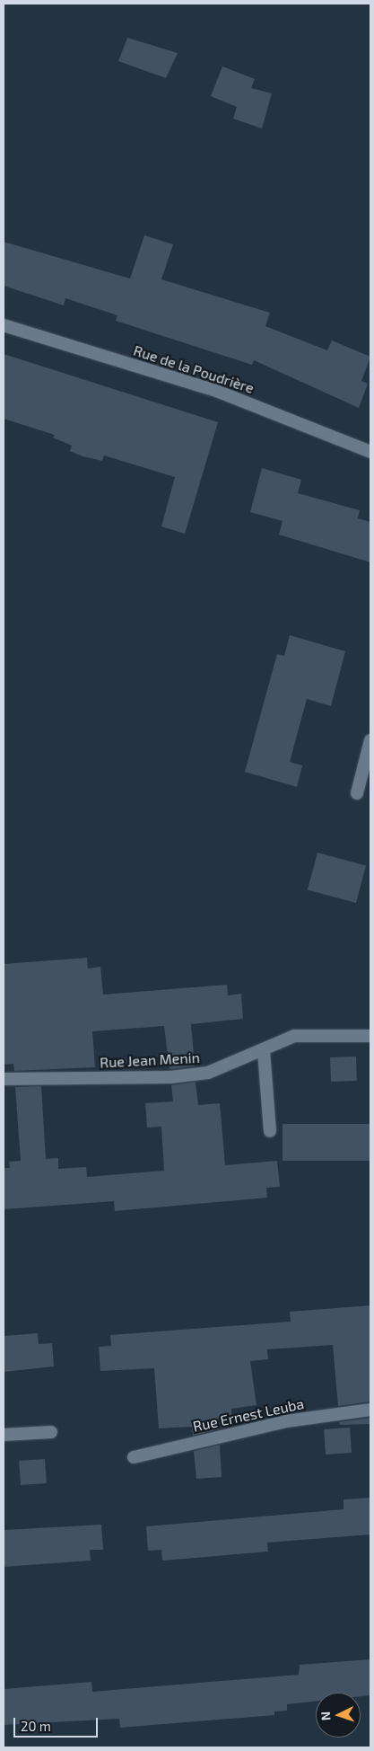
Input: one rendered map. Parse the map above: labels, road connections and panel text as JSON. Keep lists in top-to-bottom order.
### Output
{
  "streets": {
    "street": ["Rue de la Poudrière", "Rue Jean Menin", "Rue Ernest Leuba"]
  },
  "scale_bar": "20 m",
  "north": "left"
}
